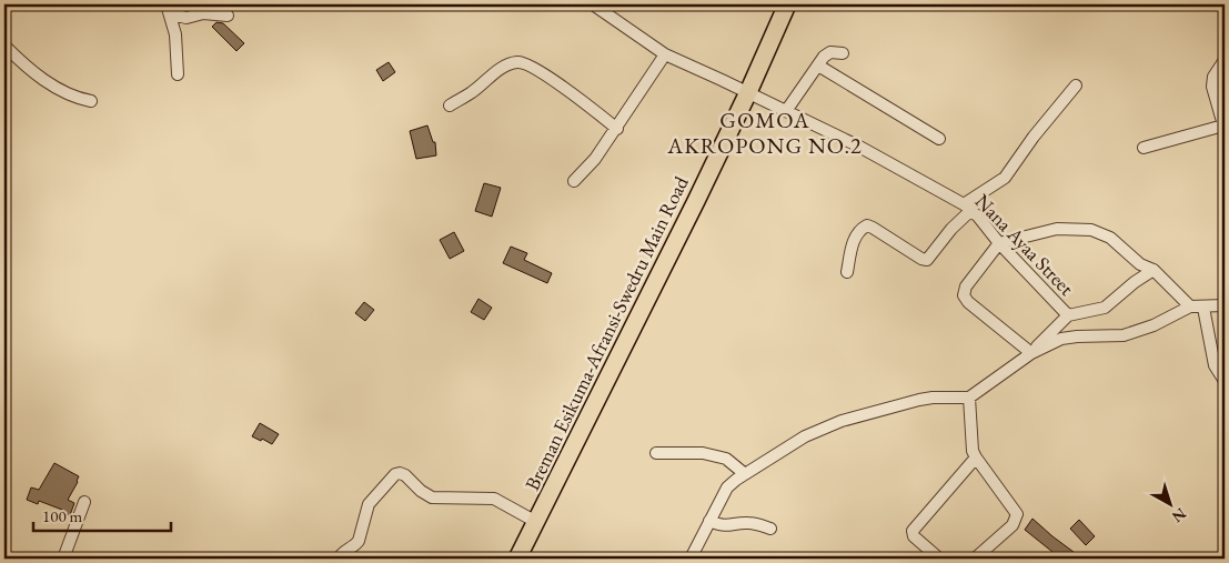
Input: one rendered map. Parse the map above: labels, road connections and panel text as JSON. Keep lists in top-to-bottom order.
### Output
{
  "streets": {
    "main road": ["Breman Esikuma-Afransi-Swedru Main Road"],
    "street": ["Nana Ayaa Street"]
  },
  "crossings": [
    ["Nana Ayaa Street", "Breman Esikuma-Afransi-Swedru Main Road"]
  ],
  "districts": ["GOMOA AKROPONG NO.2"],
  "scale_bar": "100 m",
  "north": "bottom right"
}
